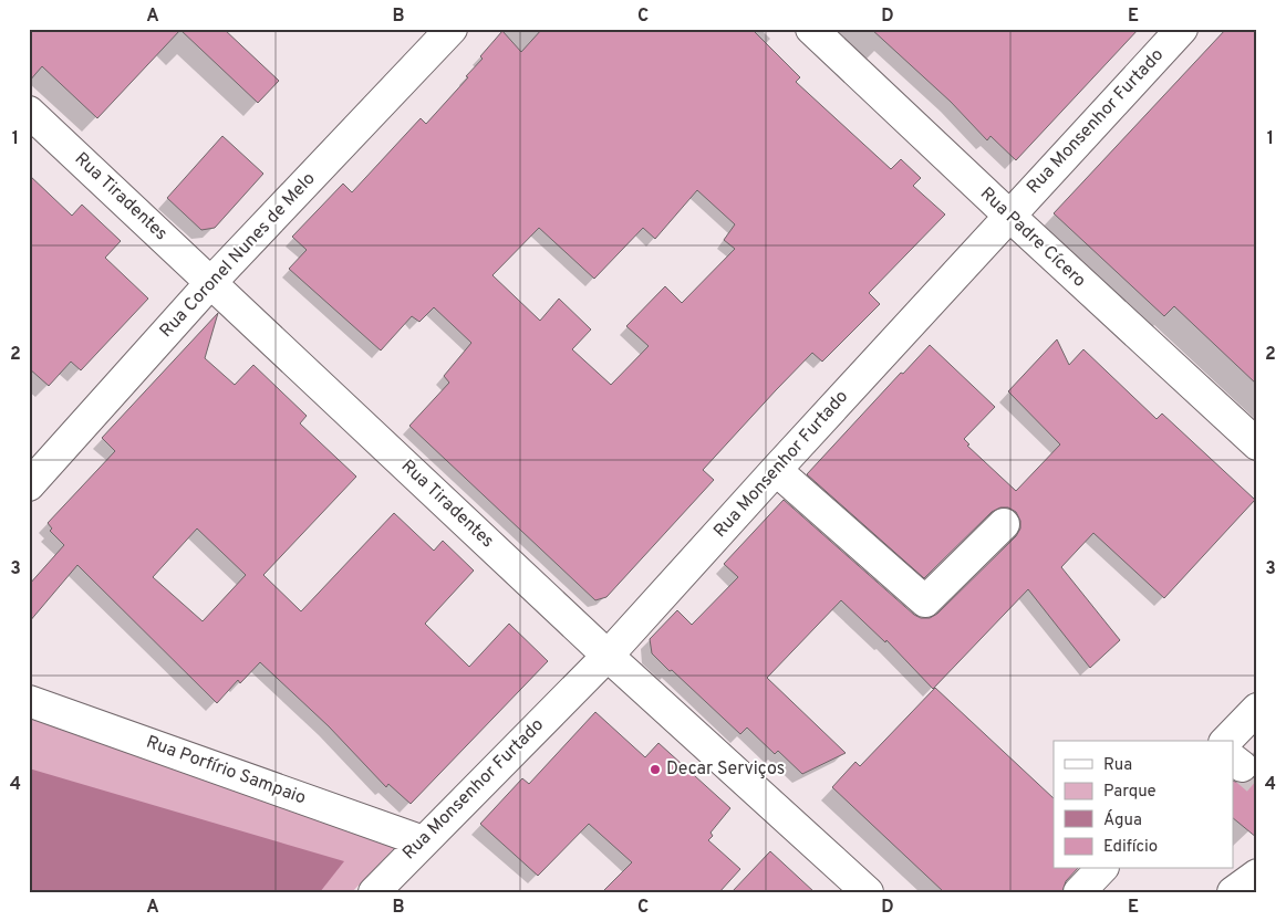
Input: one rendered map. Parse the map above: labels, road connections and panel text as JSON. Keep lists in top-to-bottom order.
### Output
{
  "streets": {
    "street": [
      "Rua Monsenhor Furtado",
      "Rua Tiradentes",
      "Rua Padre Cícero",
      "Rua Coronel Nunes de Melo",
      "Rua Porfírio Sampaio"
    ]
  },
  "crossings": [
    ["Rua Monsenhor Furtado", "Rua Tiradentes"],
    ["Rua Monsenhor Furtado", "Rua Padre Cícero"],
    ["Rua Monsenhor Furtado", "Rua Porfírio Sampaio"],
    ["Rua Tiradentes", "Rua Coronel Nunes de Melo"]
  ],
  "places": ["Decar Serviços"],
  "legend": [
    "Rua",
    "Parque",
    "Água",
    "Edifício"
  ],
  "grid": {
    "columns": [
      "A",
      "B",
      "C",
      "D",
      "E"
    ],
    "rows": [
      "1",
      "2",
      "3",
      "4"
    ]
  }
}
